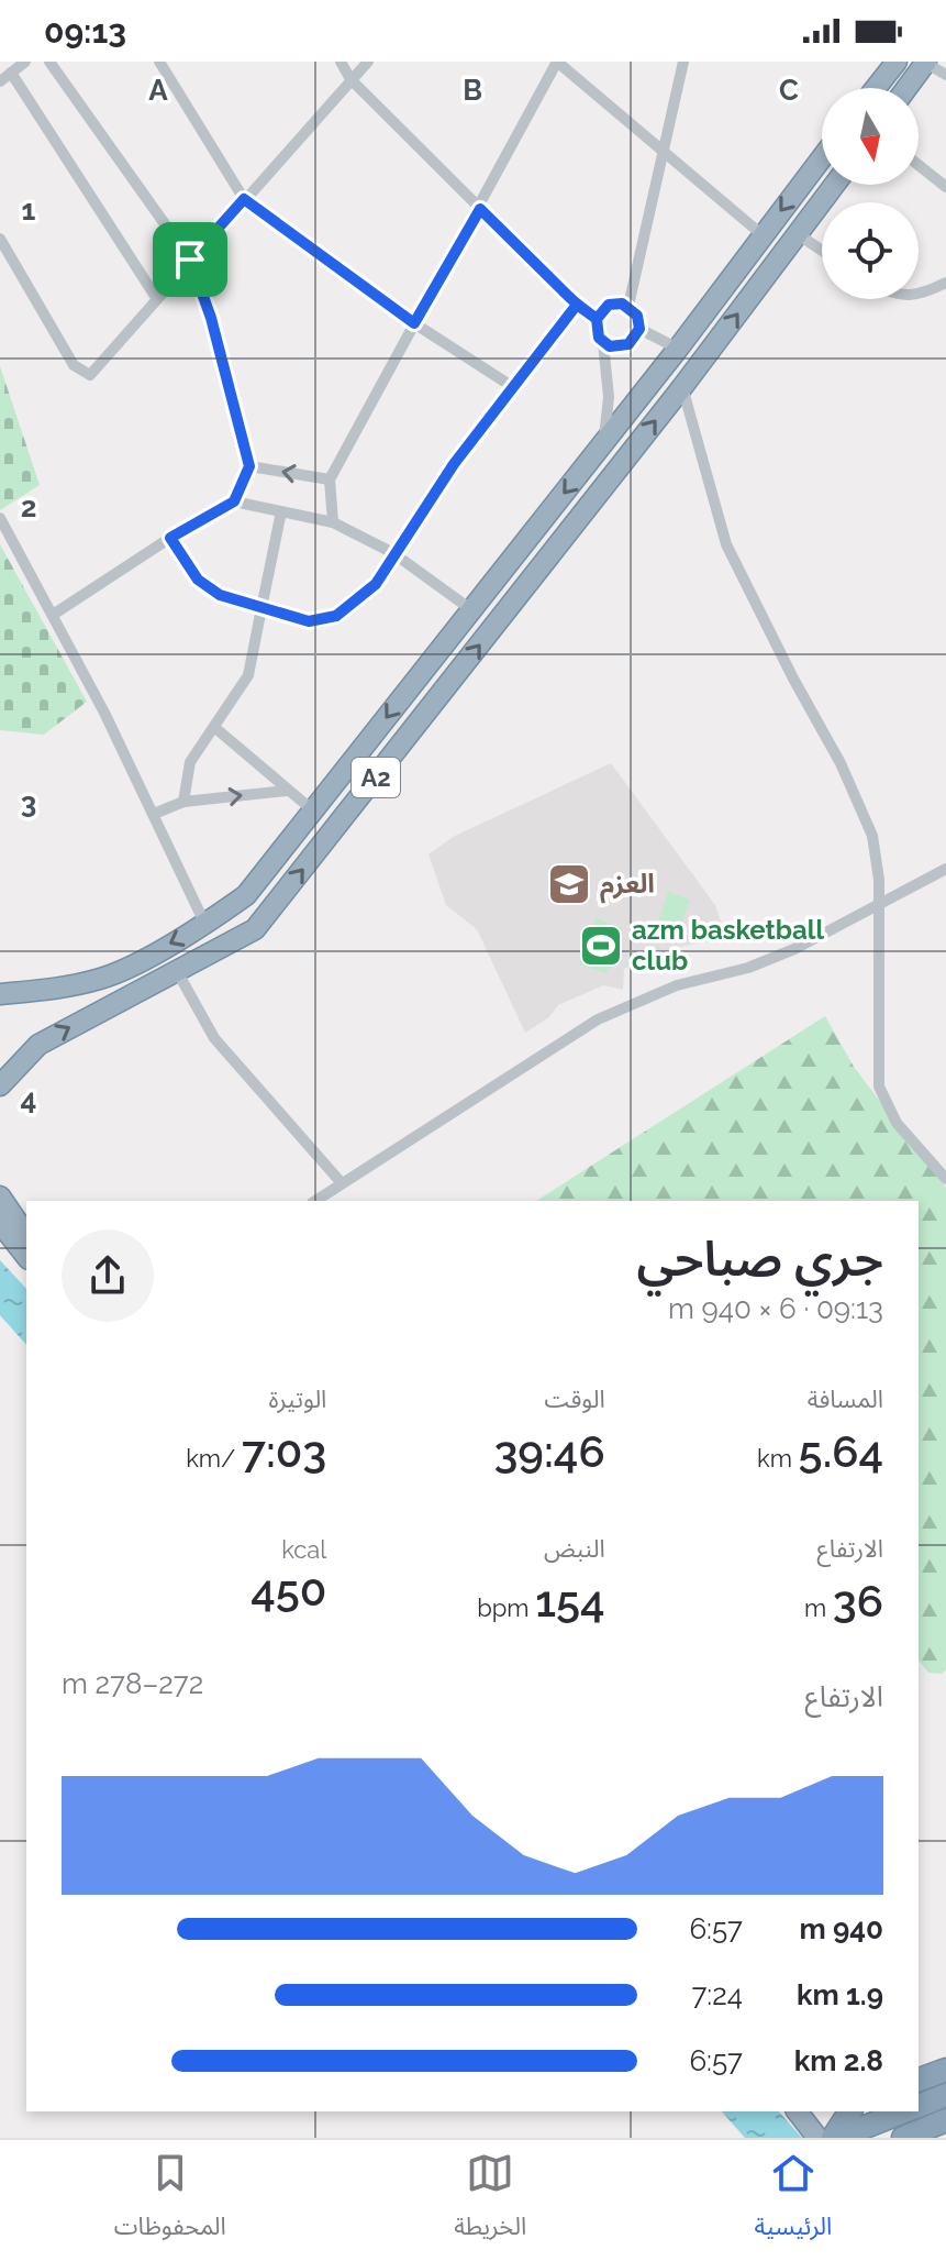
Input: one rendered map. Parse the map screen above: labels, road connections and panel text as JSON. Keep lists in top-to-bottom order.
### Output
{
  "streets": {
    "highway": ["A2"]
  },
  "places": {
    "school or university": ["العزم"],
    "sports": ["azm basketball club"]
  },
  "north": "bottom",
  "page": {
    "status": "09:13",
    "heading": ["جري صباحي", "09:13 · 6 × 940 m"],
    "stats": [
      ["المسافة", "5.64 km"],
      ["الوقت", "39:46"],
      ["الوتيرة", "7:03 /km"],
      ["الارتفاع", "36 m"],
      ["النبض", "154 bpm"],
      ["kcal", "450"]
    ],
    "chart": ["الارتفاع", "272–278 m"],
    "list": [
      {
        "name": "940 m",
        "note": "6:57"
      },
      {
        "name": "1.9 km",
        "note": "7:24"
      },
      {
        "name": "2.8 km",
        "note": "6:57"
      }
    ],
    "tabs": ["الرئيسية", "الخريطة", "المحفوظات"]
  },
  "grid": {
    "columns": ["A", "B", "C"],
    "rows": [
      "1",
      "2",
      "3",
      "4"
    ]
  }
}
